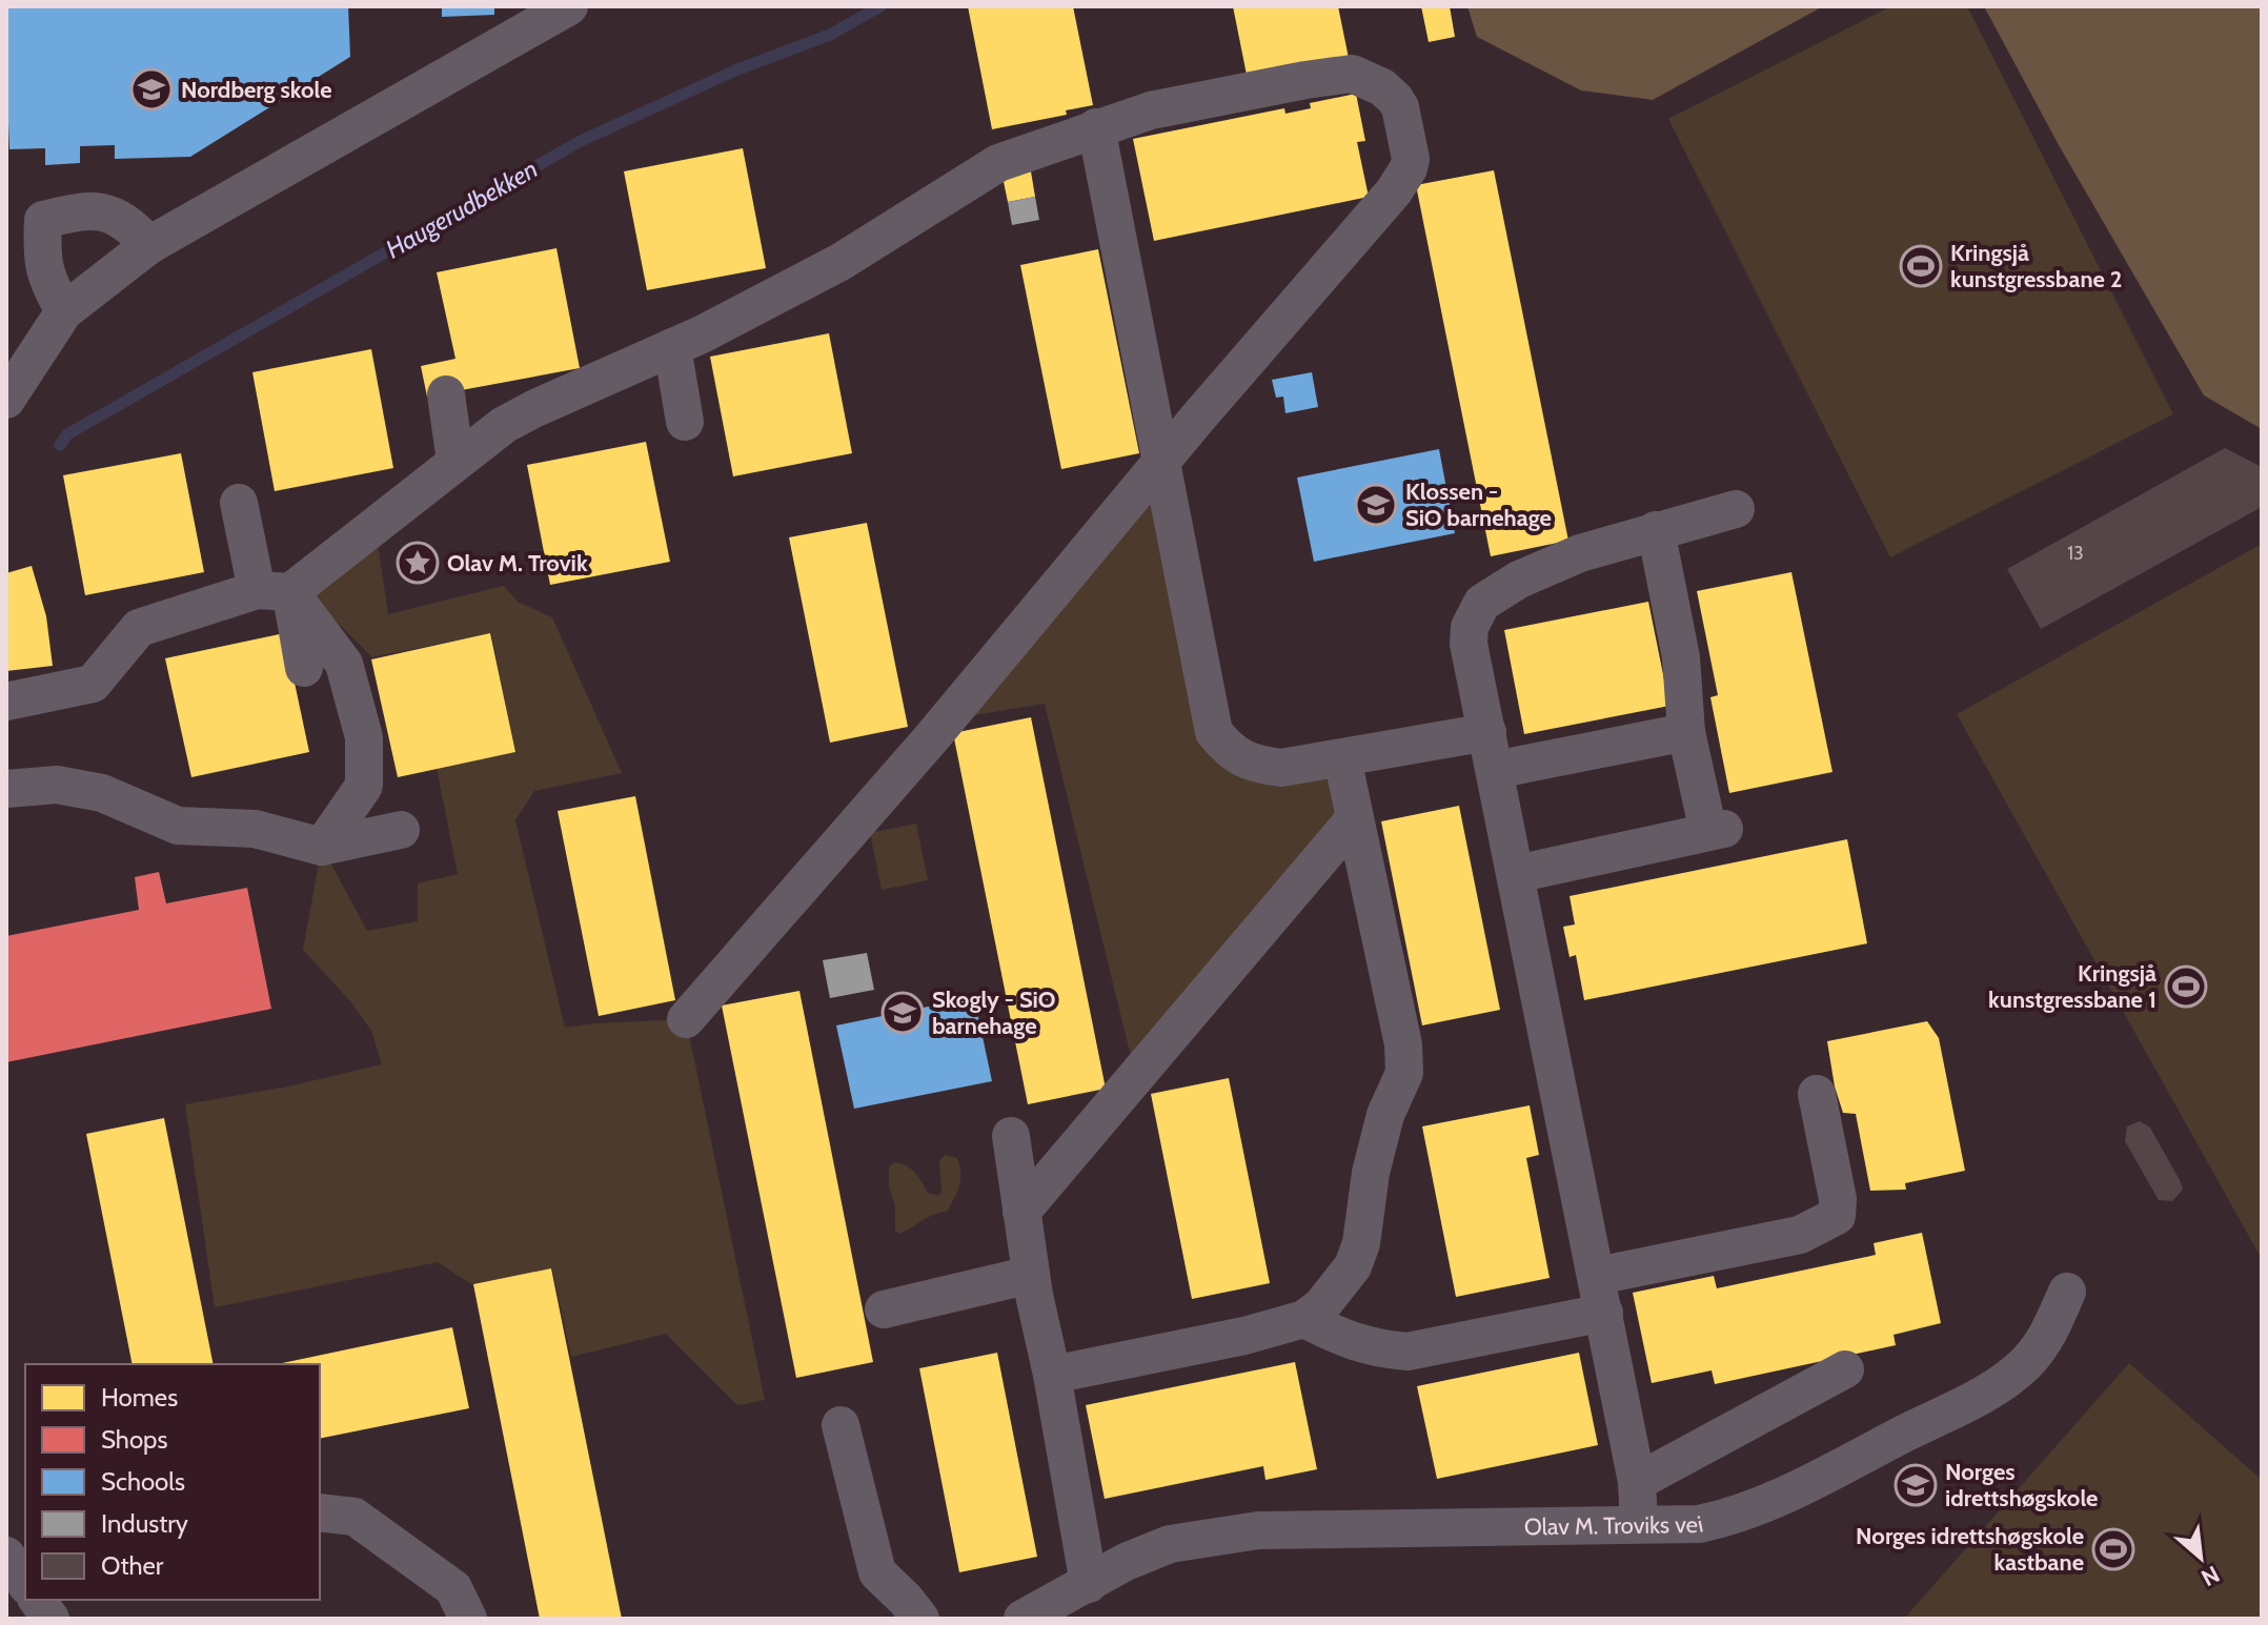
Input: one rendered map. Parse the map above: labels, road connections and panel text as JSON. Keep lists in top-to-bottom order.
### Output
{
  "streets": {
    "street": ["Olav M. Troviks vei"]
  },
  "water": ["Haugerudbekken"],
  "places": {
    "school or university": [
      "Nordberg skole",
      "Klossen - SiO barnehage",
      "Skogly - SiO barnehage",
      "Norges idrettshøgskole"
    ],
    "sports": ["Kringsjå kunstgressbane 2", "Kringsjå kunstgressbane 1", "Norges idrettshøgskole kastbane"],
    "place": ["Olav M. Trovik"]
  },
  "house_numbers": ["13"],
  "legend": [
    "Homes",
    "Shops",
    "Schools",
    "Industry",
    "Other"
  ],
  "north": "bottom right"
}
